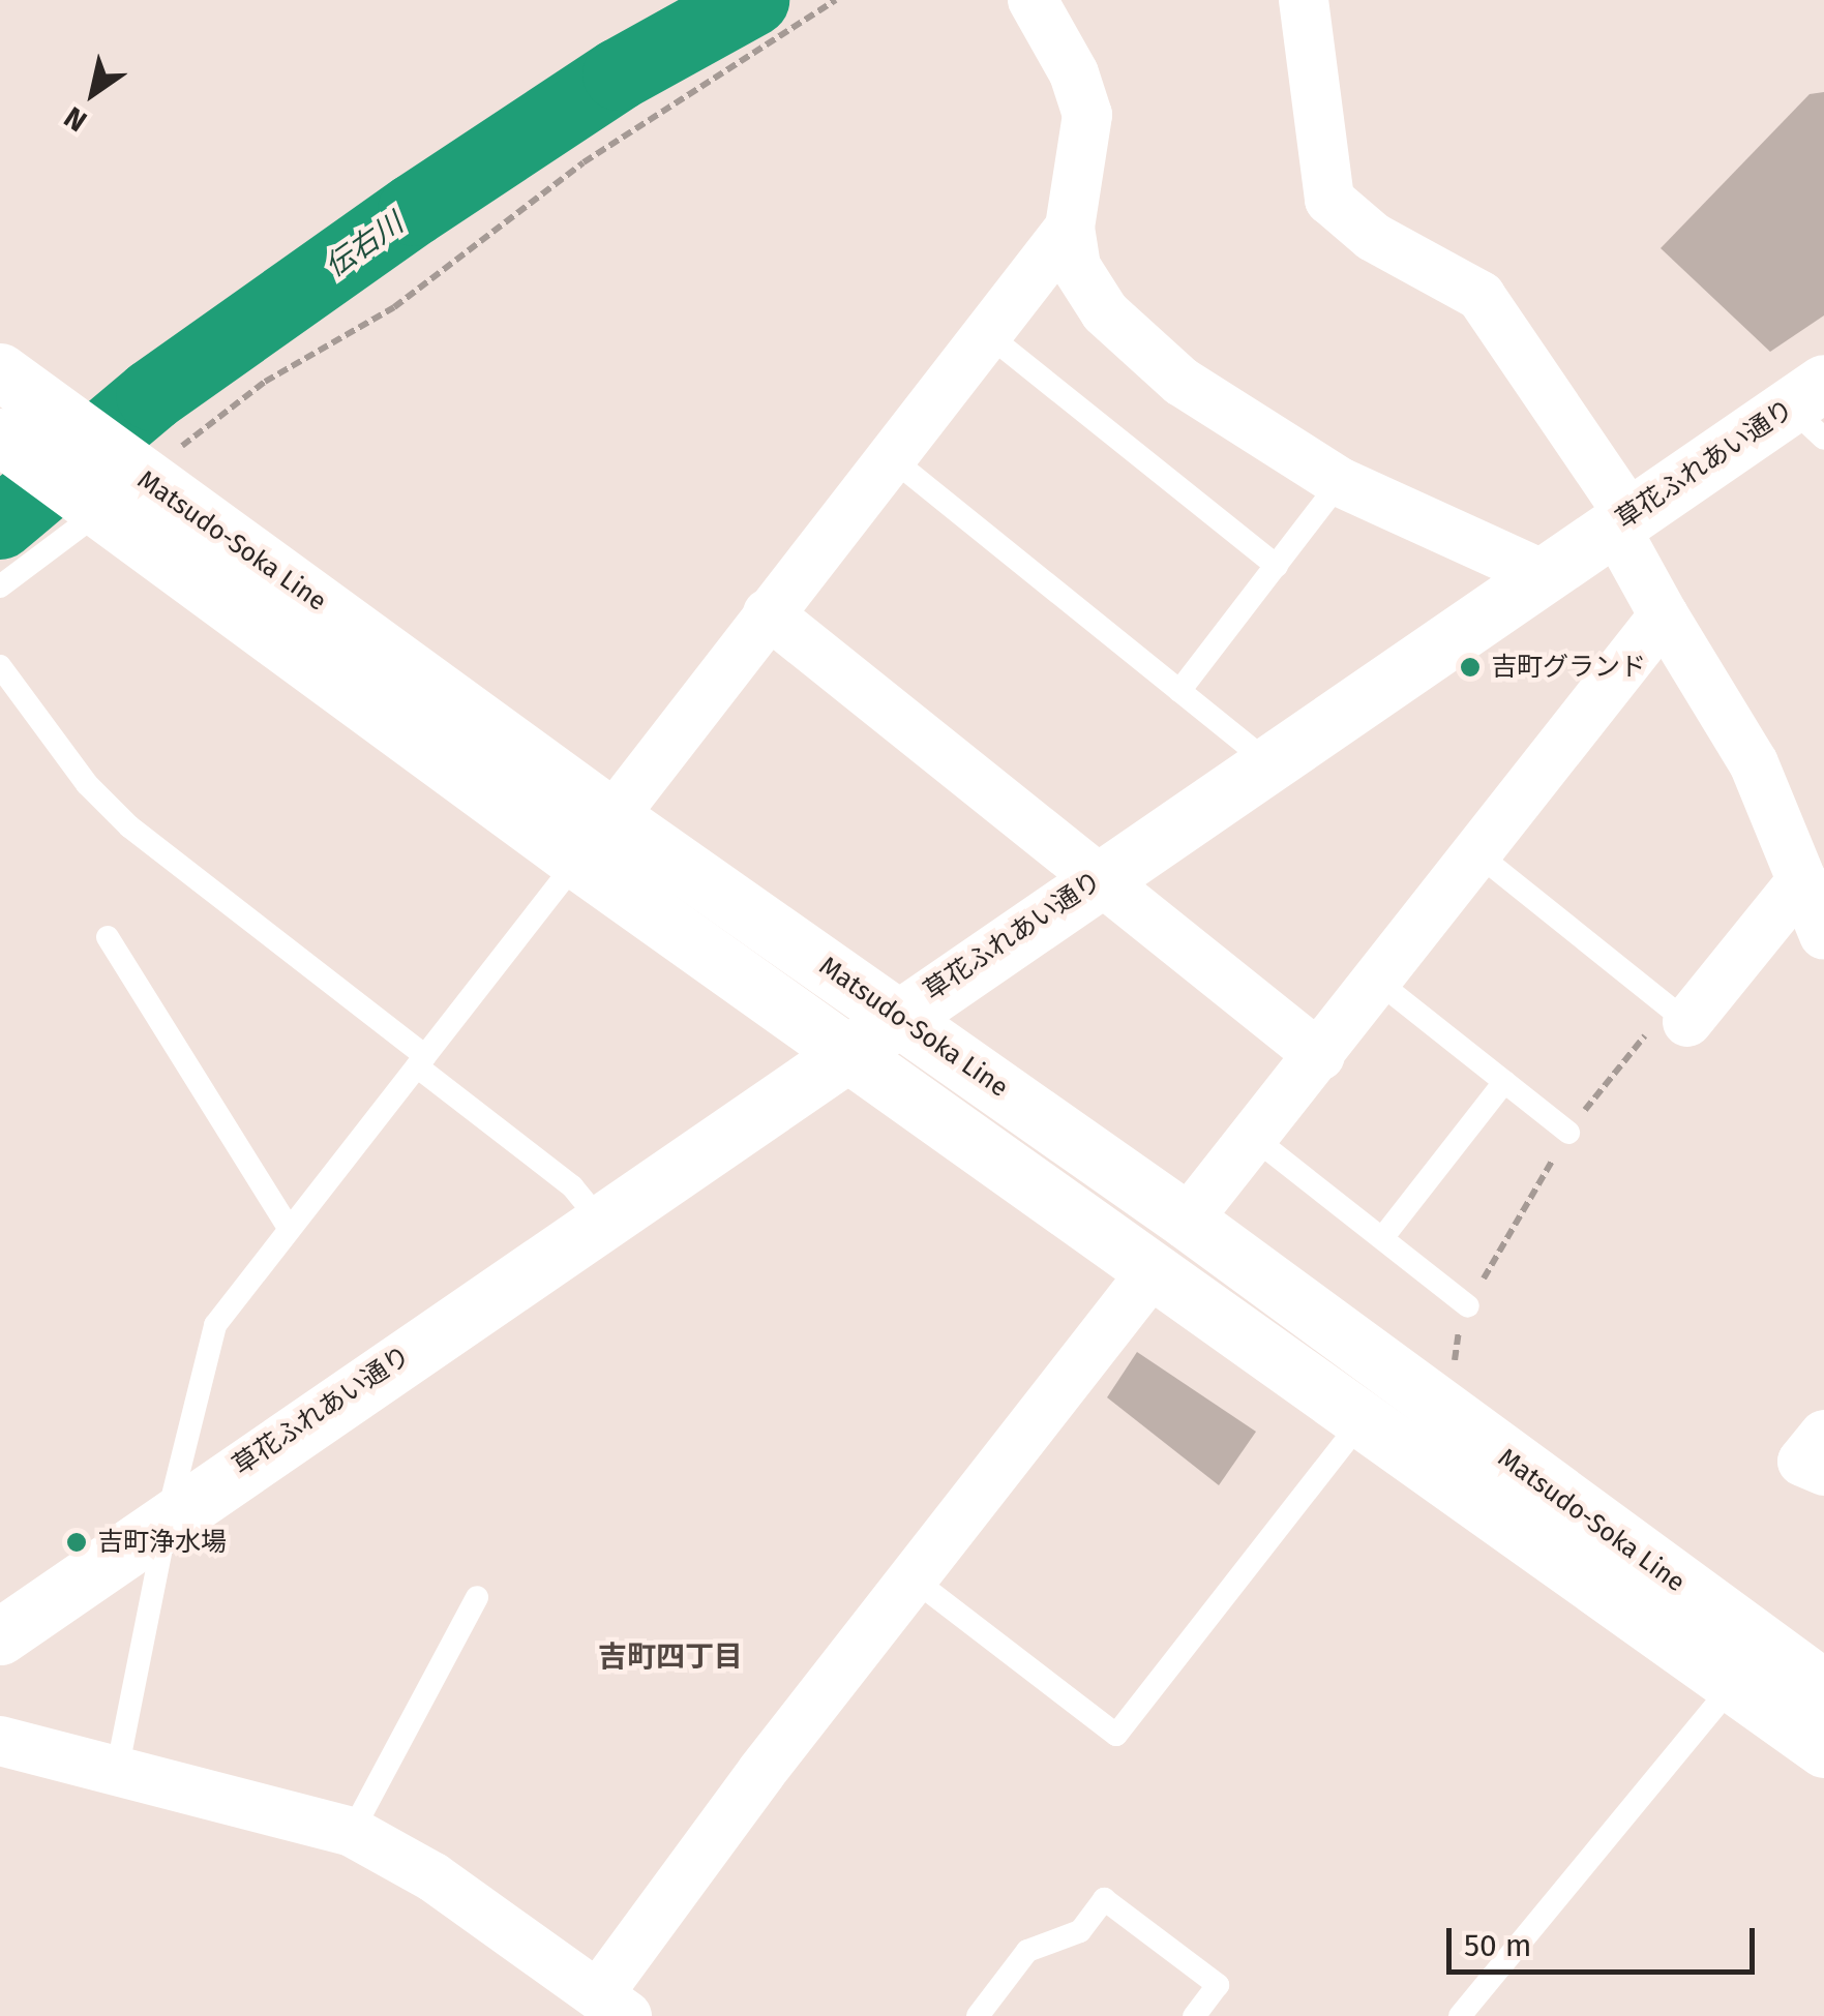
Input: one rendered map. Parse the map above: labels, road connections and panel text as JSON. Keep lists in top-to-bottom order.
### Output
{
  "streets": {
    "main road": ["草花ふれあい通り", "Matsudo-Soka Line"]
  },
  "crossings": [
    ["草花ふれあい通り", "Matsudo-Soka Line"]
  ],
  "districts": ["吉町四丁目"],
  "water": ["伝右川"],
  "places": ["吉町グランド", "吉町浄水場"],
  "scale_bar": "50 m",
  "north": "bottom left"
}
